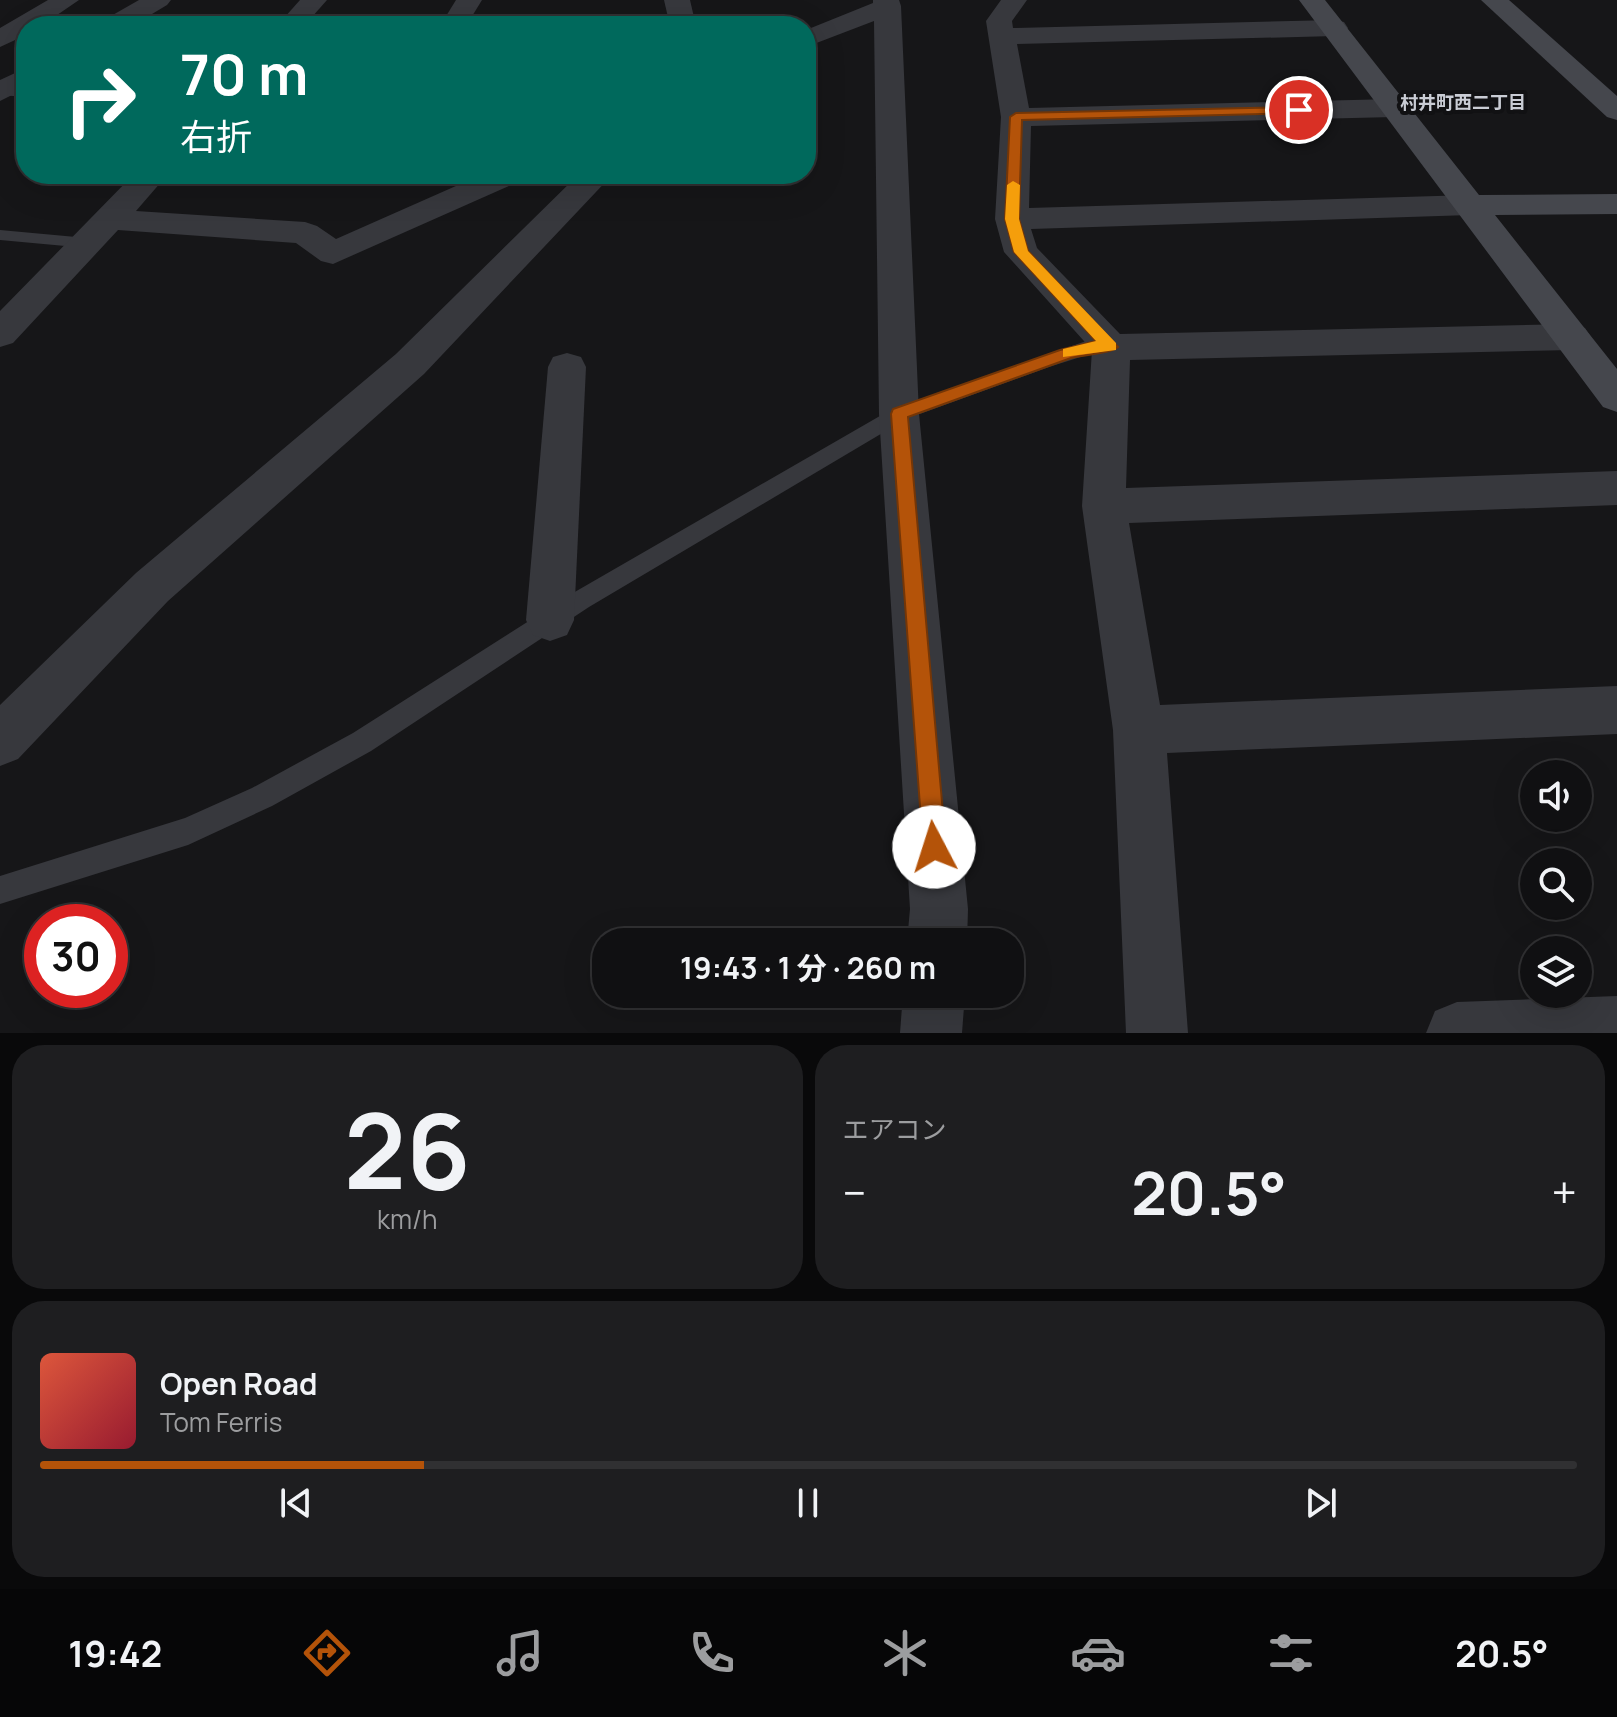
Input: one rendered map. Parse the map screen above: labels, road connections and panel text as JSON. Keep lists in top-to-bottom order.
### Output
{
  "districts": ["村井町西二丁目"],
  "page": {
    "turn": ["70 m", "右折"],
    "limit": "30",
    "trip": "19:43 · 1 分 · 260 m",
    "tile": [
      ["26", "km/h"],
      "エアコン"
    ],
    "heat": ["−", "20.5°", "+"],
    "song": ["Open Road", "Tom Ferris"],
    "tabs": ["19:42", "20.5°"]
  }
}
